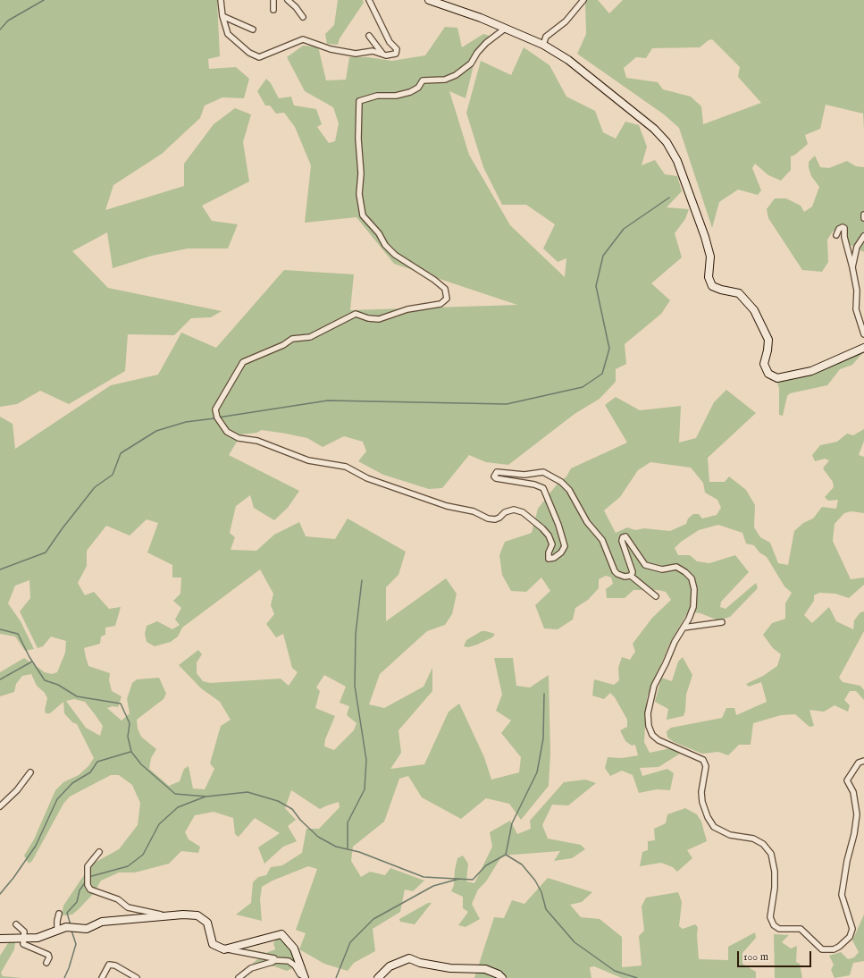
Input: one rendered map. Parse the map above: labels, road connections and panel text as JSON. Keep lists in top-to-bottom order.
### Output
{
  "scale_bar": "100 m"
}
